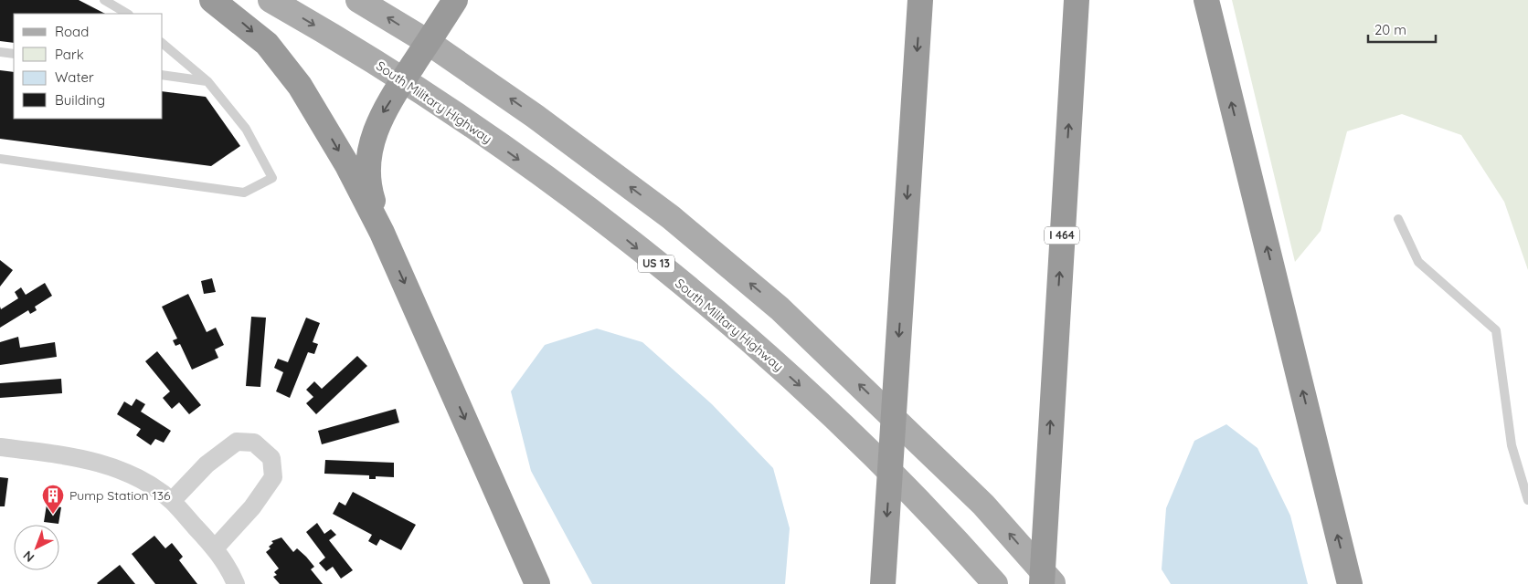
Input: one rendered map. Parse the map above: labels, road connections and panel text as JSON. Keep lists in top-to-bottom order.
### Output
{
  "streets": {
    "highway": ["I 464"],
    "main road": ["South Military Highway", "US 13"]
  },
  "places": {
    "building": ["Pump Station 136"]
  },
  "legend": [
    "Road",
    "Park",
    "Water",
    "Building"
  ],
  "scale_bar": "20 m",
  "north": "bottom left"
}
